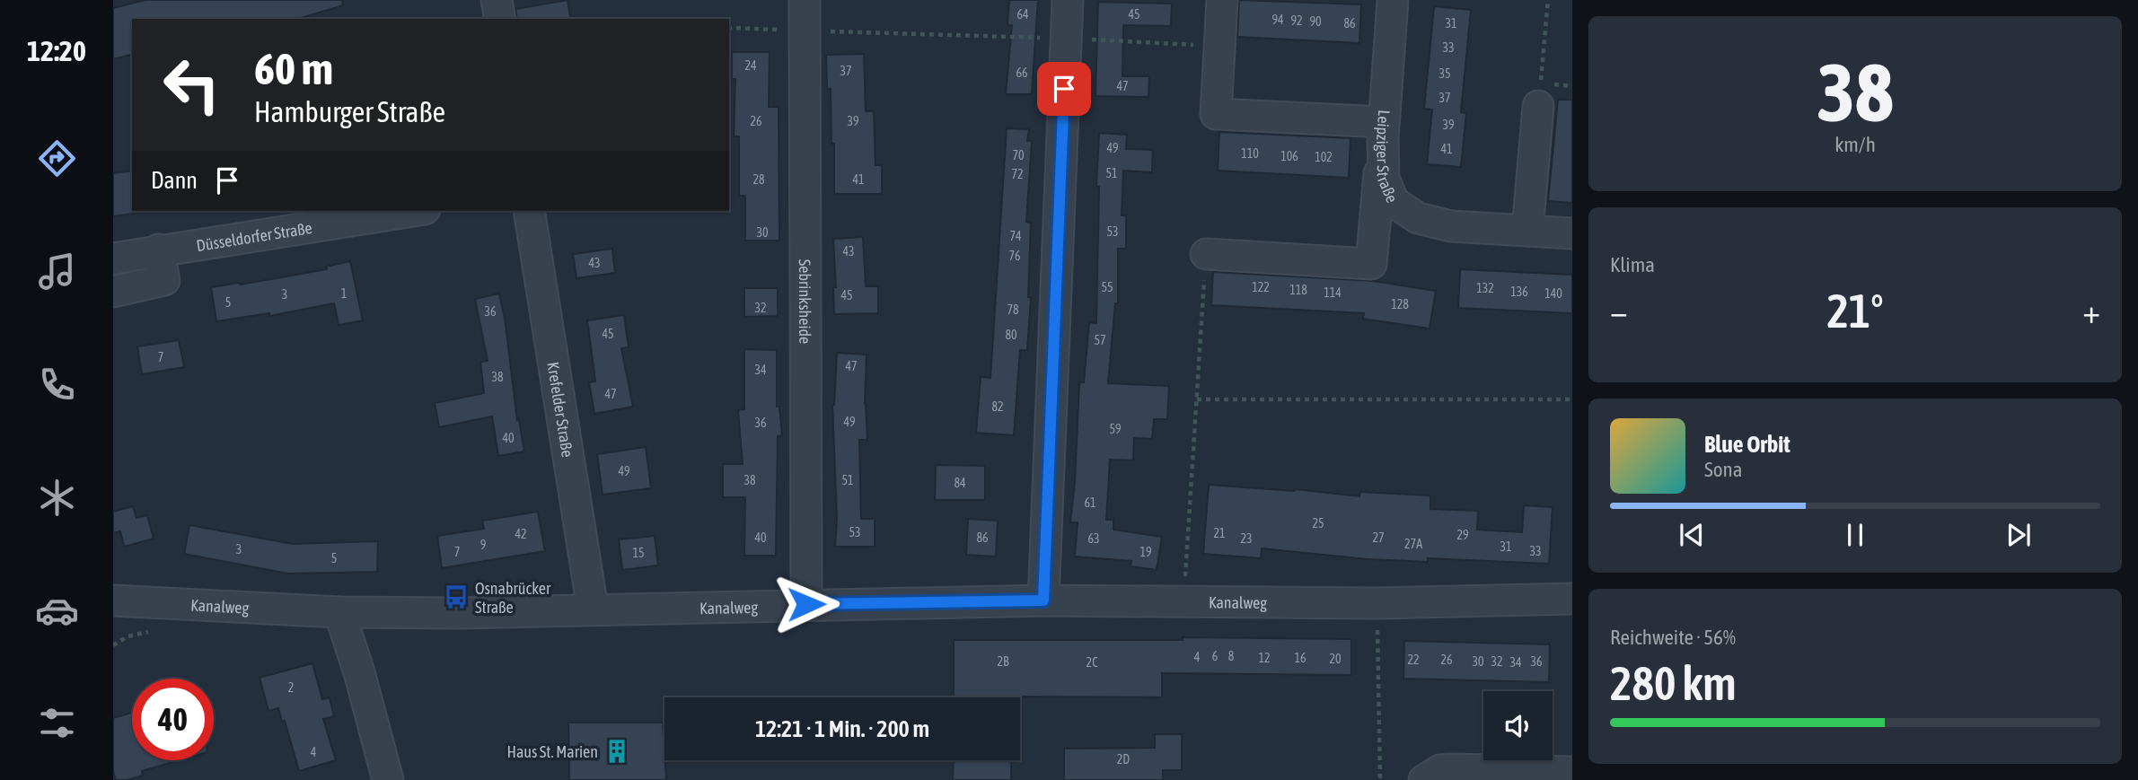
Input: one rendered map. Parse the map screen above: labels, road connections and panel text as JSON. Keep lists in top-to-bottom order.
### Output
{
  "streets": {
    "street": [
      "Leipziger Straße",
      "Düsseldorfer Straße",
      "Sebrinksheide",
      "Krefelder Straße",
      "Kanalweg"
    ]
  },
  "crossings": [
    ["Sebrinksheide", "Kanalweg"],
    ["Krefelder Straße", "Kanalweg"]
  ],
  "places": {
    "bus stop": ["Osnabrücker Straße"],
    "building": ["Haus St. Marien"]
  },
  "house_numbers": [
    "64",
    "45",
    "94",
    "92",
    "90",
    "86",
    "31",
    "33",
    "24",
    "37",
    "66",
    "35",
    "47",
    "37",
    "26",
    "39",
    "39",
    "49",
    "41",
    "110",
    "70",
    "106",
    "102",
    "51",
    "72",
    "28",
    "41",
    "53",
    "30",
    "74",
    "43",
    "76",
    "43",
    "55",
    "122",
    "132",
    "118",
    "136",
    "114",
    "1",
    "140",
    "3",
    "45",
    "5",
    "128",
    "32",
    "78",
    "36",
    "45",
    "80",
    "57",
    "7",
    "47",
    "34",
    "38",
    "47",
    "82",
    "49",
    "36",
    "59",
    "40",
    "49",
    "38",
    "51",
    "84",
    "61",
    "25",
    "53",
    "21",
    "42",
    "29",
    "40",
    "86",
    "27",
    "63",
    "23",
    "27A",
    "9",
    "31",
    "3",
    "33",
    "7",
    "19",
    "15",
    "5",
    "6",
    "8",
    "4",
    "12",
    "16",
    "20",
    "22",
    "26",
    "2B",
    "30",
    "32",
    "36",
    "2C",
    "34",
    "2",
    "4",
    "2D"
  ],
  "page": {
    "tabs": "12:20",
    "tile": [
      ["38", "km/h"],
      "Klima",
      ["Reichweite · 56%", "280 km"]
    ],
    "turn": ["60 m", "Hamburger Straße"],
    "then": "Dann",
    "heat": ["−", "21°", "+"],
    "song": ["Blue Orbit", "Sona"],
    "limit": "40",
    "trip": "12:21 · 1 Min. · 200 m"
  }
}
